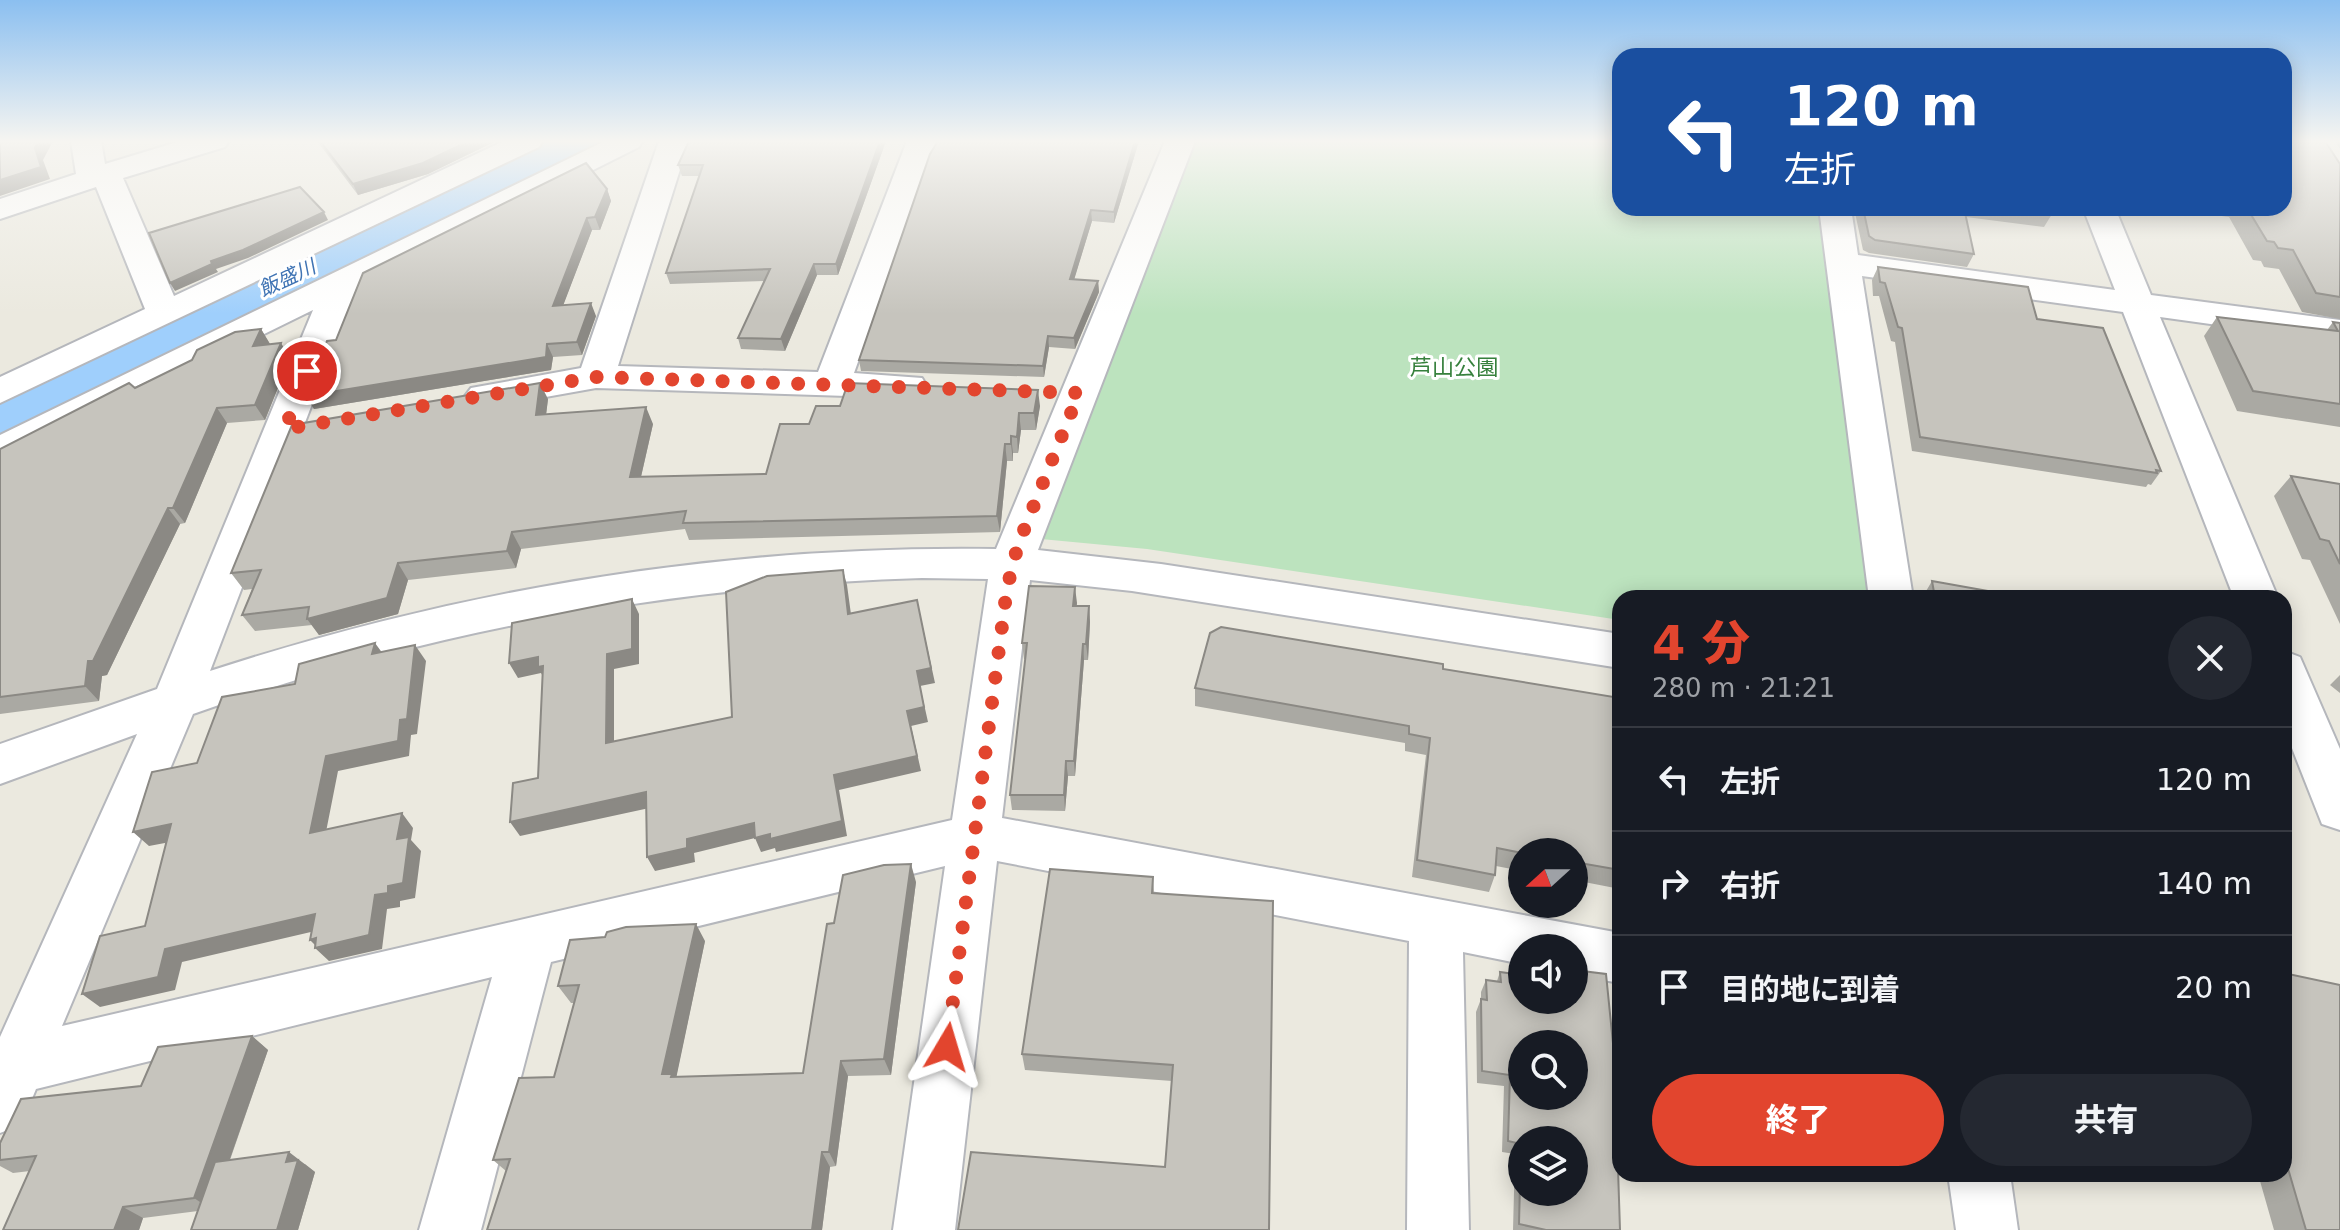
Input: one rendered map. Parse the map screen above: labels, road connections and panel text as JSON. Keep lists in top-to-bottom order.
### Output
{
  "water": ["飯盛川"],
  "parks": ["芦山公園"],
  "north": "left",
  "page": {
    "turn": ["120 m", "左折"],
    "heading": ["4 分", "280 m · 21:21"],
    "list": [
      {
        "name": "左折",
        "value": "120 m"
      },
      {
        "name": "右折",
        "value": "140 m"
      },
      {
        "name": "目的地に到着",
        "value": "20 m"
      }
    ],
    "buttons": ["終了", "共有"]
  }
}
